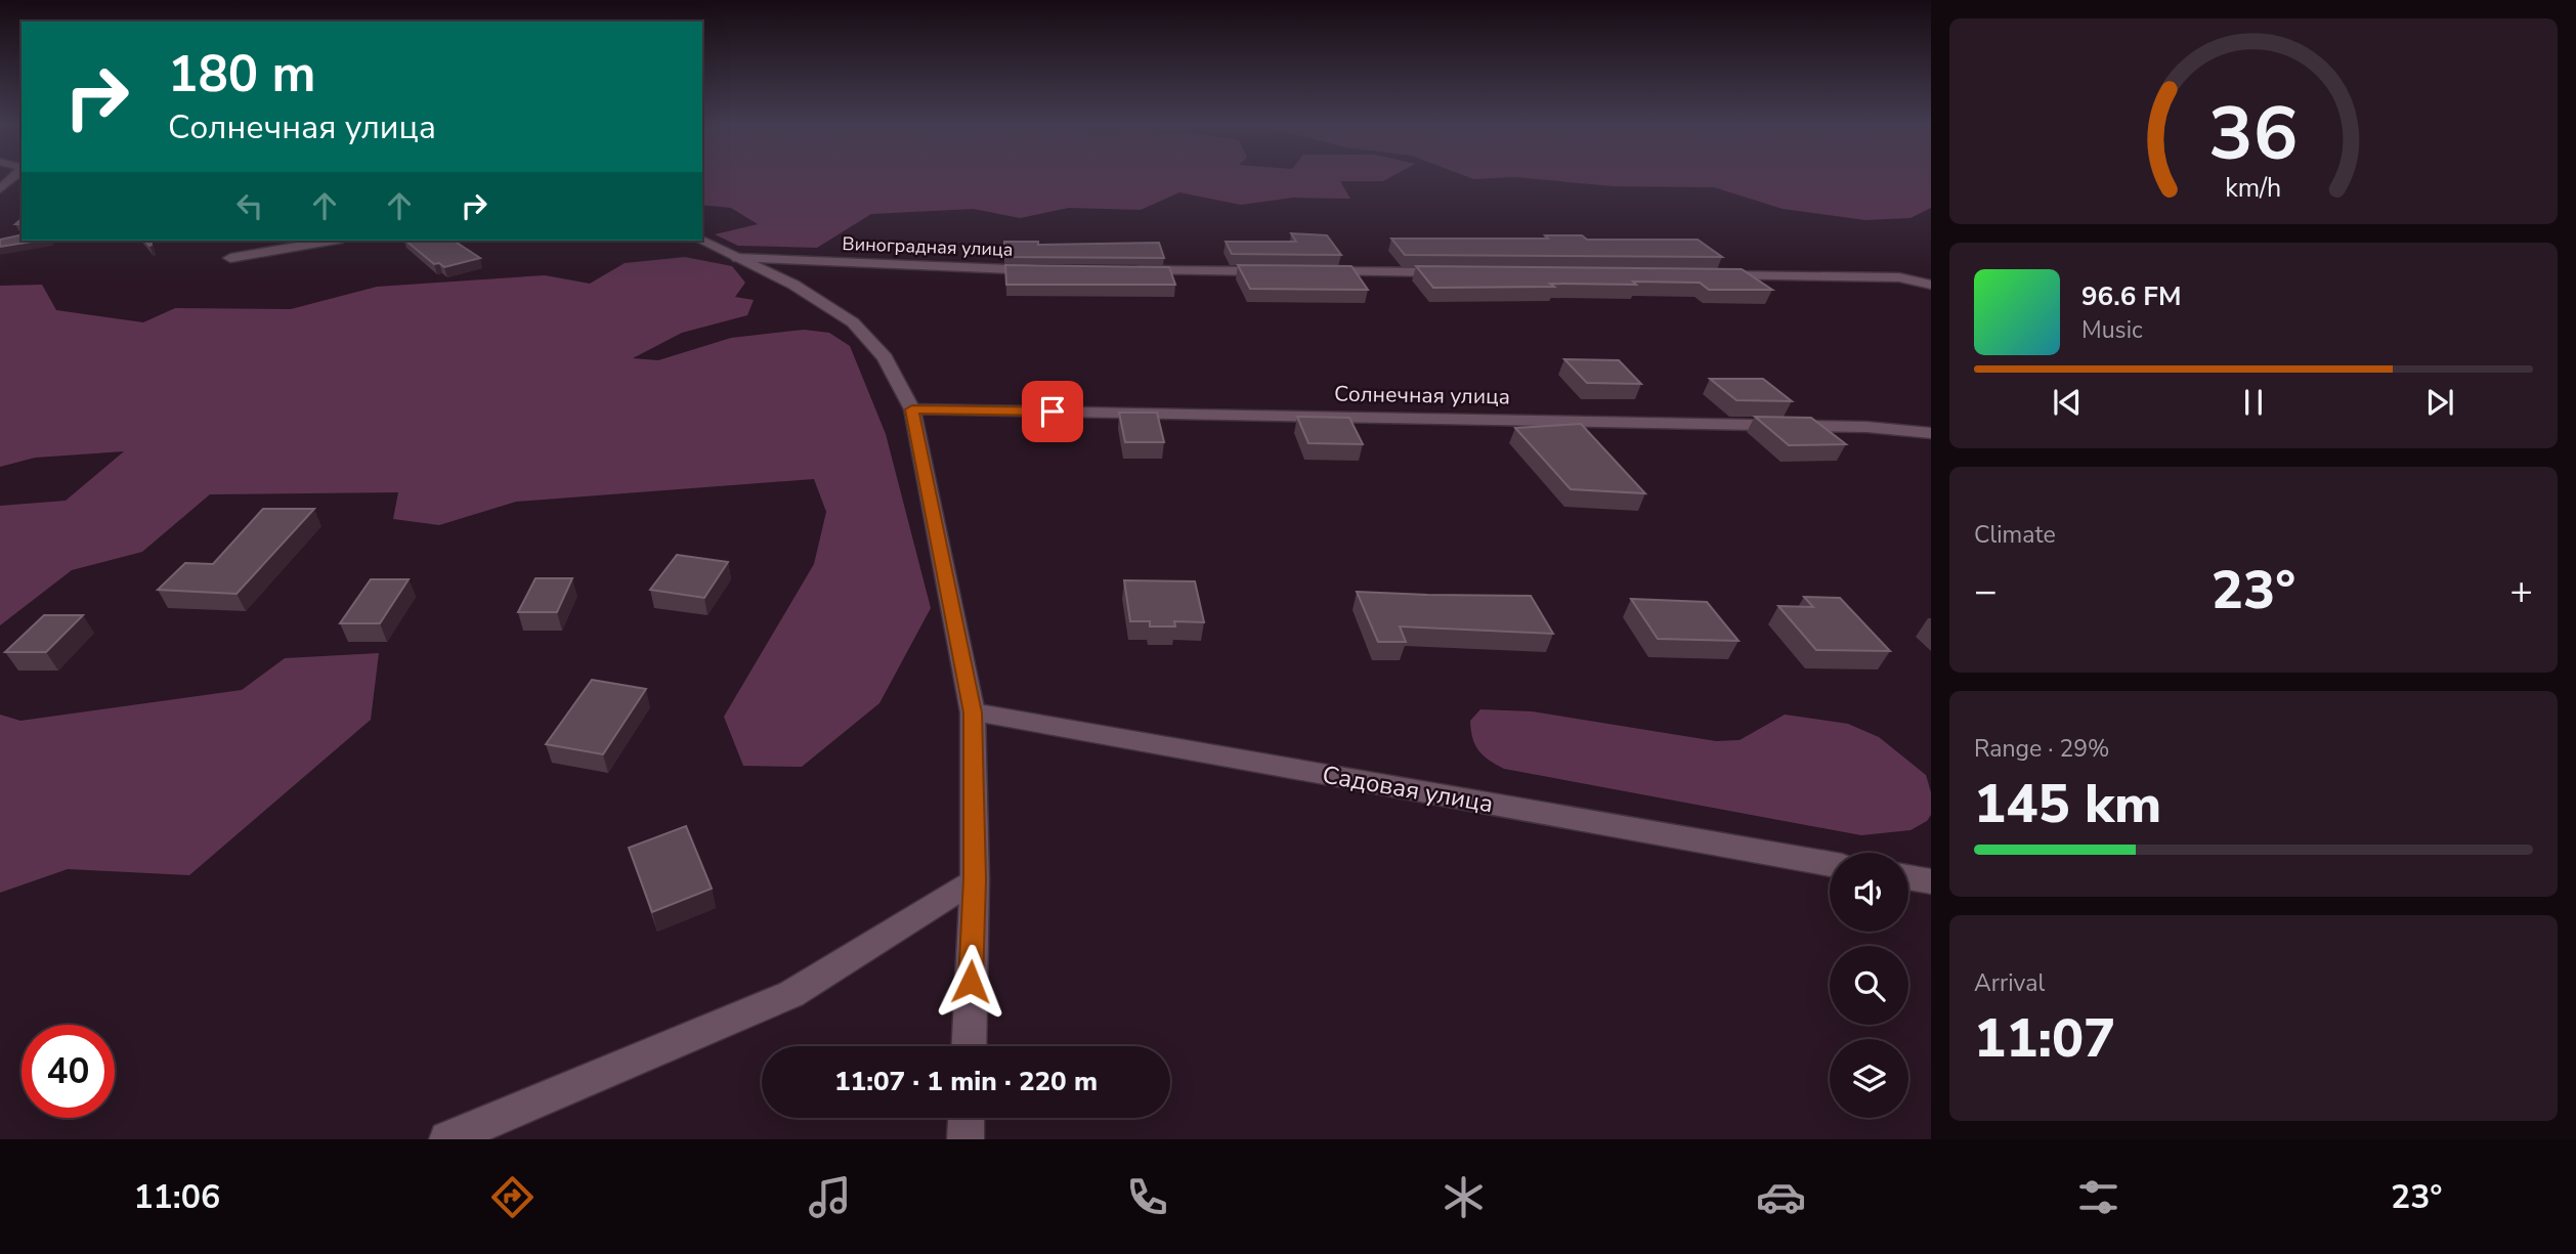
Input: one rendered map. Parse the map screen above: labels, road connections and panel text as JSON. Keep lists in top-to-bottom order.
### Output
{
  "streets": {
    "street": ["Виноградная улица", "Солнечная улица", "Садовая улица"]
  },
  "page": {
    "turn": ["180 m", "Солнечная улица"],
    "song": ["96.6 FM", "Music"],
    "tile": [
      "Climate",
      ["Range · 29%", "145 km"],
      ["Arrival", "11:07"]
    ],
    "heat": ["−", "23°", "+"],
    "limit": "40",
    "trip": "11:07 · 1 min · 220 m",
    "tabs": ["11:06", "23°"],
    "gauge": ["36", "km/h"]
  }
}
